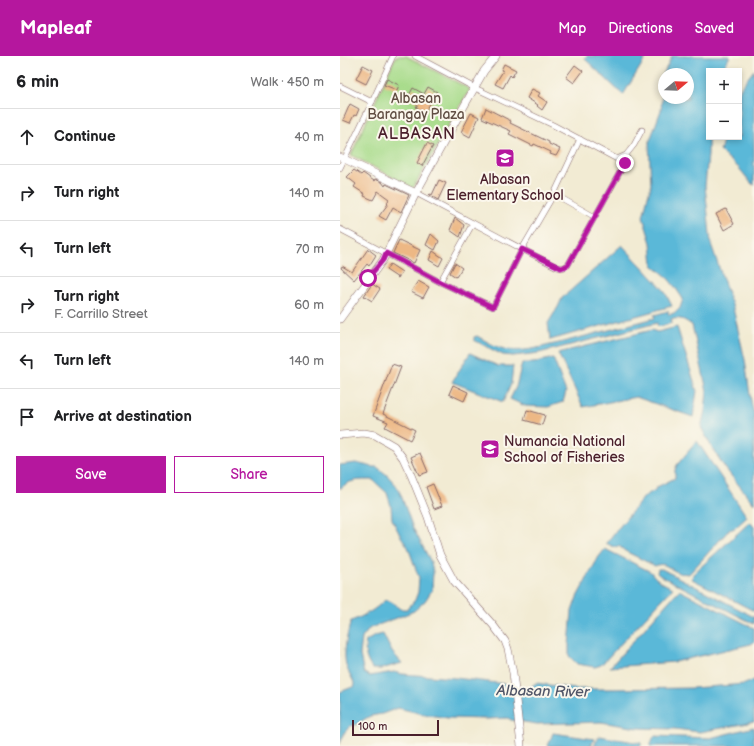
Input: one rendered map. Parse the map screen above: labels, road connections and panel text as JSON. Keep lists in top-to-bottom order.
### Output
{
  "districts": ["ALBASAN"],
  "water": ["Albasan River"],
  "parks": ["Albasan Barangay Plaza"],
  "places": {
    "school or university": ["Albasan Elementary School", "Numancia National School of Fisheries"]
  },
  "scale_bar": "100 m",
  "north": "right",
  "page": {
    "header": "Mapleaf",
    "nav": ["Map", "Directions", "Saved"],
    "heading": ["6 min", "Walk · 450 m"],
    "map_buttons": ["+", "−"],
    "list": [
      ["Continue", "40 m"],
      ["Turn right", "140 m"],
      ["Turn left", "70 m"],
      ["Turn right", "F. Carrillo Street", "60 m"],
      ["Turn left", "140 m"],
      "Arrive at destination"
    ],
    "buttons": ["Save", "Share"],
    "scale": "100 m"
  }
}
